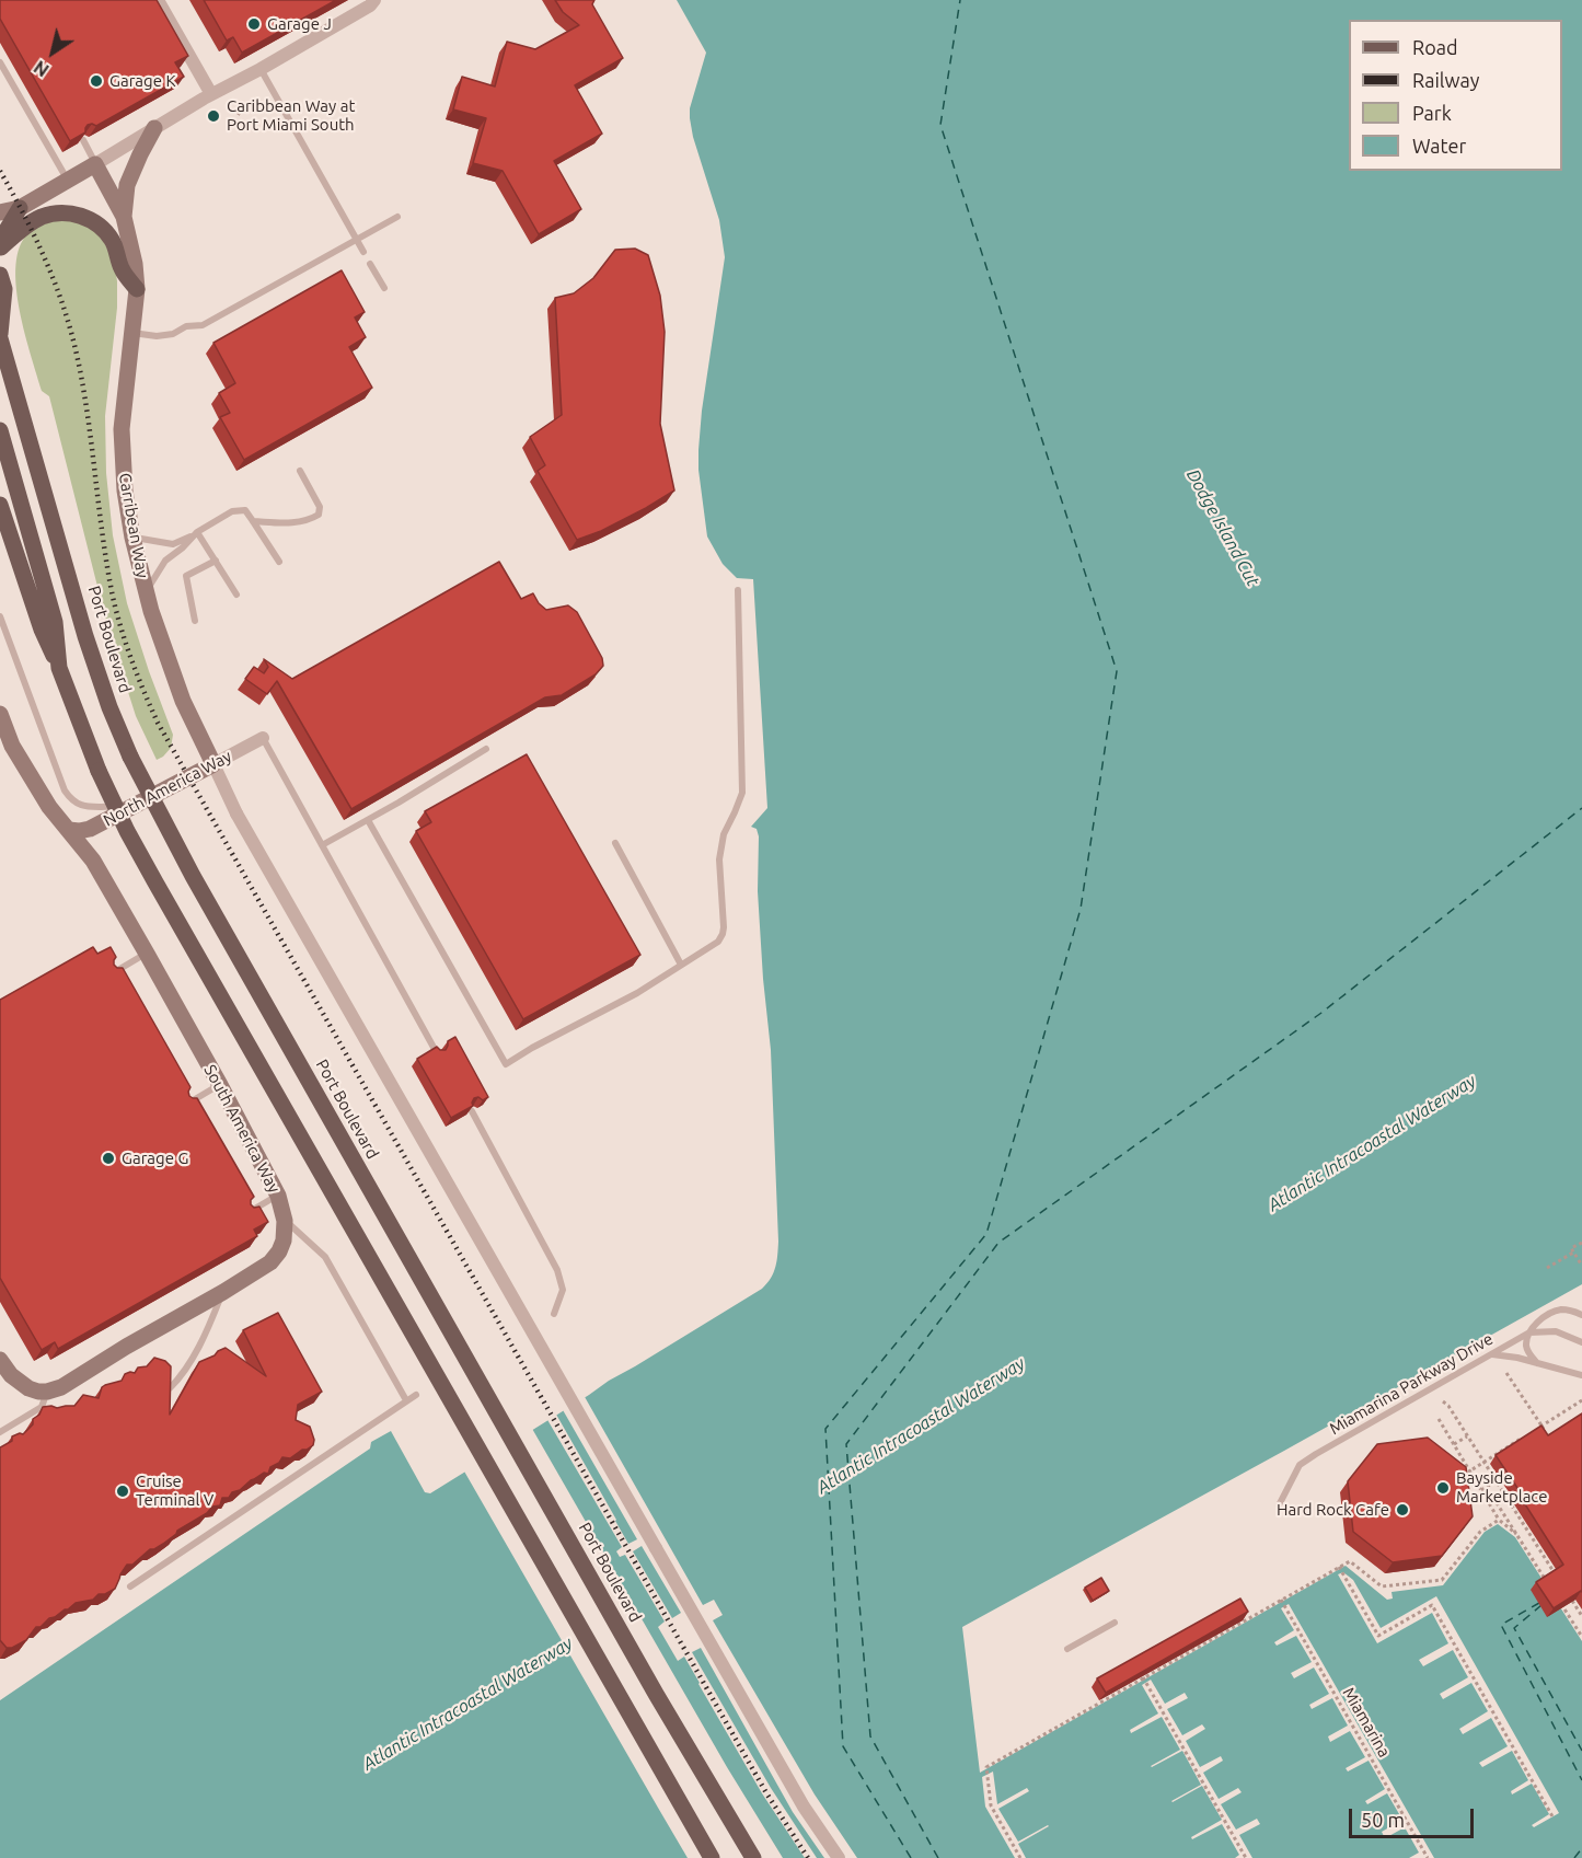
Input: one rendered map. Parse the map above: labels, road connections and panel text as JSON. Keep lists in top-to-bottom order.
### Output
{
  "streets": {
    "main road": ["Port Boulevard"],
    "street": ["Carribean Way", "North America Way", "South America Way"],
    "lane": ["Miamarina Parkway Drive"],
    "path": ["Miamarina"]
  },
  "crossings": [
    ["Carribean Way", "North America Way"],
    ["North America Way", "South America Way"]
  ],
  "water": ["Dodge Island Cut", "Atlantic Intracoastal Waterway"],
  "places": [
    "Garage J",
    "Garage K",
    "Caribbean Way at Port Miami South",
    "Garage G",
    "Bayside Marketplace",
    "Cruise Terminal V",
    "Hard Rock Cafe"
  ],
  "legend": [
    "Road",
    "Railway",
    "Park",
    "Water"
  ],
  "scale_bar": "50 m",
  "north": "bottom left"
}
